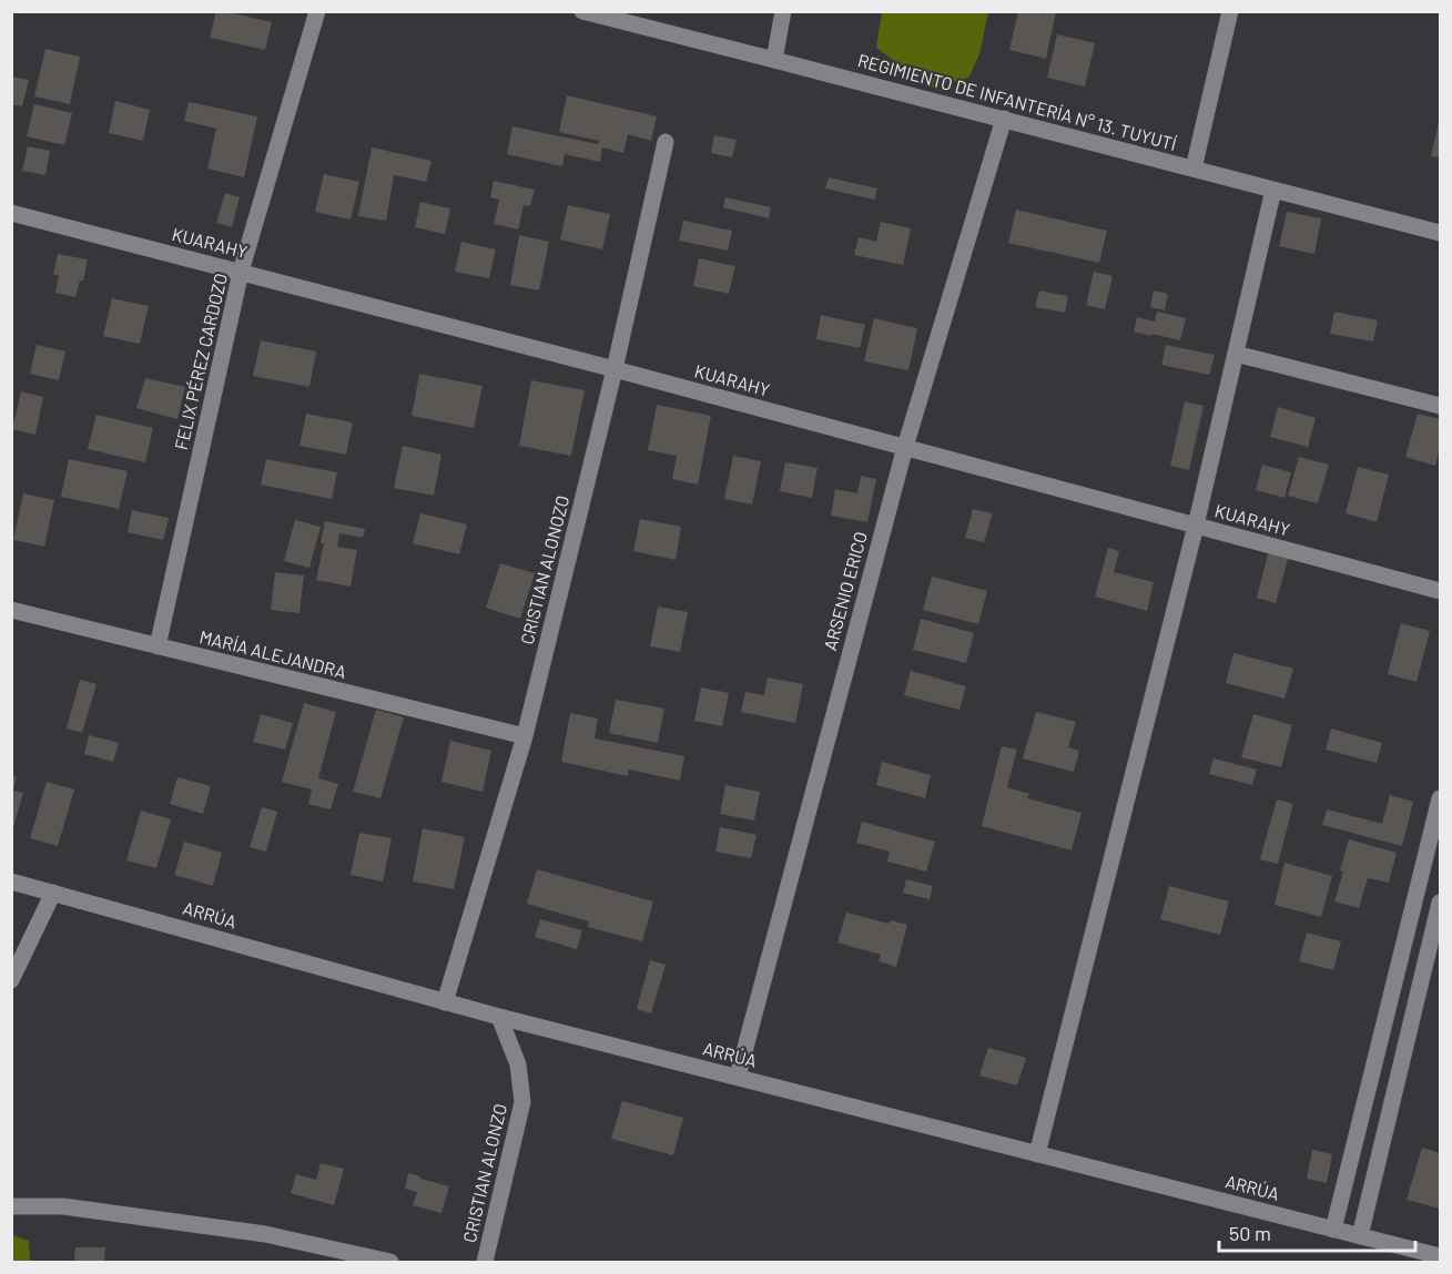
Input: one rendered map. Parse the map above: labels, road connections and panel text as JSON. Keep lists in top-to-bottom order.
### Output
{
  "streets": {
    "street": [
      "REGIMIENTO DE INFANTERÍA N° 13. TUYUTÍ",
      "KUARAHY",
      "FELIX PÉREZ CARDOZO",
      "CRISTIAN ALONOZO",
      "ARSENIO ERICO",
      "MARÍA ALEJANDRA",
      "ARRÚA",
      "CRISTIAN ALONZO"
    ]
  },
  "crossings": [
    ["REGIMIENTO DE INFANTERÍA N° 13. TUYUTÍ", "ARSENIO ERICO"],
    ["KUARAHY", "FELIX PÉREZ CARDOZO"],
    ["KUARAHY", "CRISTIAN ALONOZO"],
    ["KUARAHY", "ARSENIO ERICO"],
    ["FELIX PÉREZ CARDOZO", "MARÍA ALEJANDRA"],
    ["CRISTIAN ALONOZO", "MARÍA ALEJANDRA"],
    ["CRISTIAN ALONOZO", "ARRÚA"],
    ["ARSENIO ERICO", "ARRÚA"],
    ["ARRÚA", "CRISTIAN ALONZO"]
  ],
  "scale_bar": "50 m"
}
